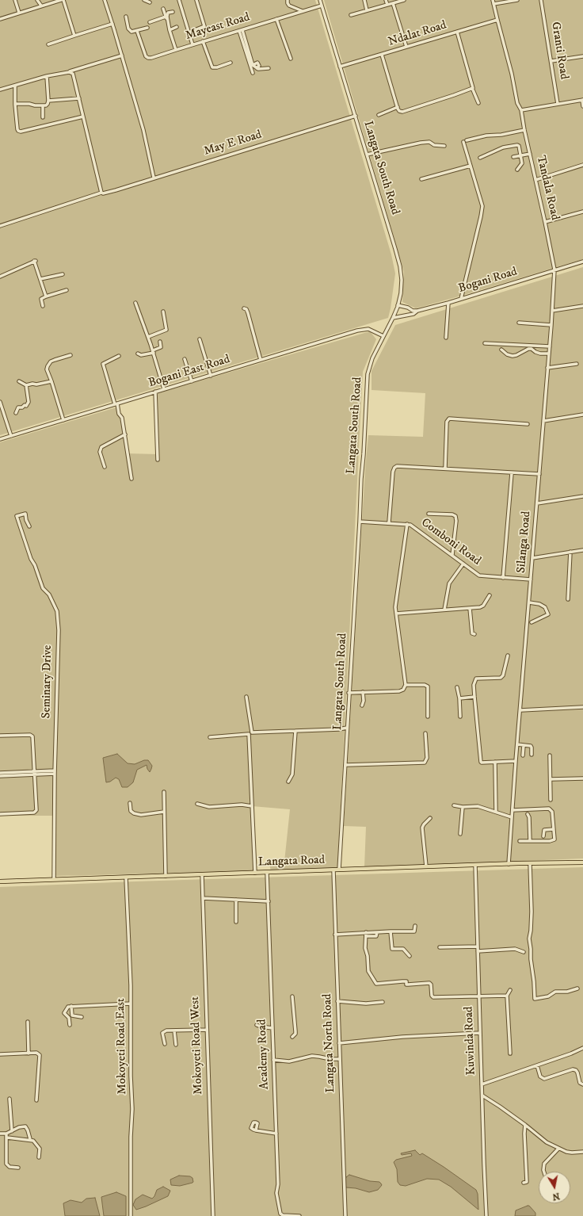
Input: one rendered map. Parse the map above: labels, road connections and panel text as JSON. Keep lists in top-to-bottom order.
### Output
{
  "streets": {
    "main road": ["Langata Road"],
    "street": [
      "Mayeast Road",
      "Ndalat Road",
      "Granti Road",
      "May E Road",
      "Langata South Road",
      "Tandala Road",
      "Bogani Road",
      "Bogani East Road",
      "Comboni Road",
      "Silanga Road",
      "Seminary Drive",
      "Kuwinda Road",
      "Langata North Road",
      "Mokoyeti Road West",
      "Mokoyeti Road East",
      "Academy Road"
    ]
  },
  "crossings": [
    ["Mayeast Road", "Langata South Road"],
    ["Ndalat Road", "Langata South Road"],
    ["Ndalat Road", "Tandala Road"],
    ["May E Road", "Langata South Road"],
    ["Langata South Road", "Bogani Road"],
    ["Langata South Road", "Bogani East Road"],
    ["Langata South Road", "Comboni Road"],
    ["Langata South Road", "Langata Road"],
    ["Tandala Road", "Bogani Road"],
    ["Tandala Road", "Silanga Road"],
    ["Bogani Road", "Silanga Road"],
    ["Comboni Road", "Silanga Road"],
    ["Silanga Road", "Langata Road"],
    ["Seminary Drive", "Langata Road"],
    ["Langata Road", "Kuwinda Road"],
    ["Langata Road", "Langata North Road"],
    ["Langata Road", "Mokoyeti Road West"],
    ["Langata Road", "Mokoyeti Road East"],
    ["Langata Road", "Academy Road"]
  ],
  "north": "bottom"
}
